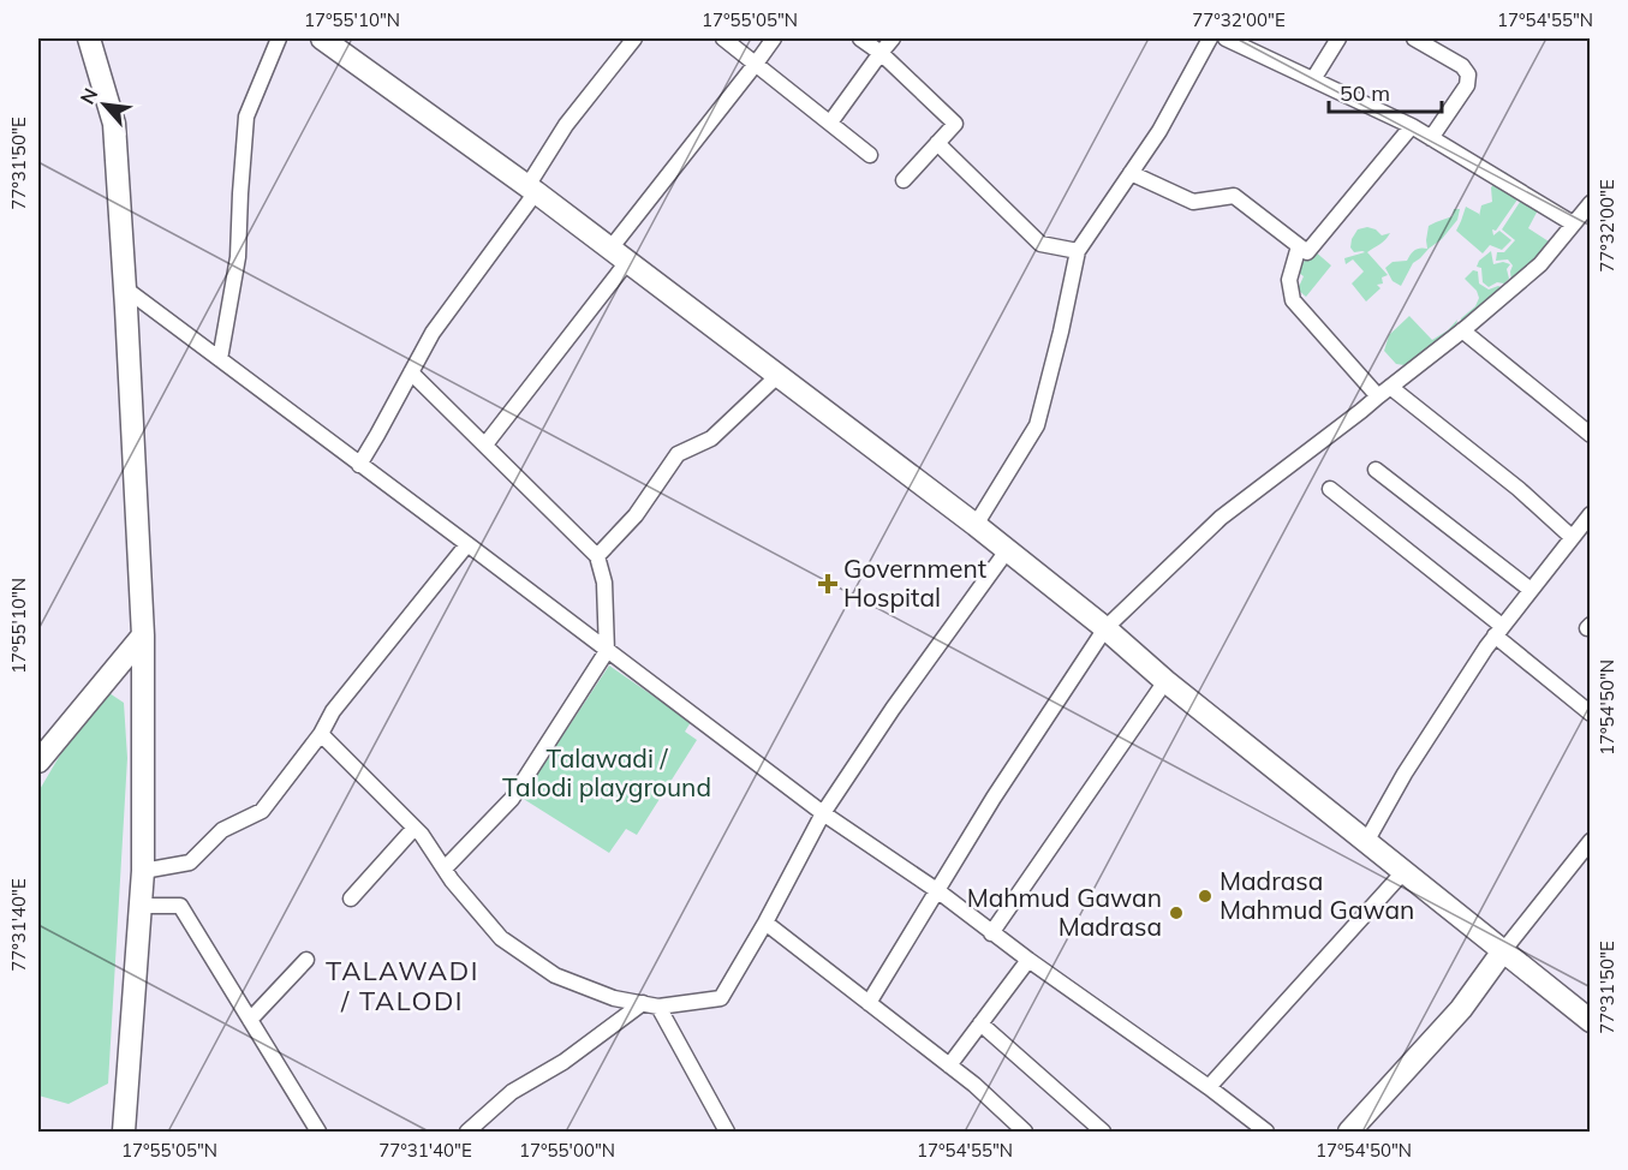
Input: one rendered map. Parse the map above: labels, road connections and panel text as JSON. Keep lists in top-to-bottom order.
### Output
{
  "districts": ["TALAWADI / TALODI"],
  "parks": ["Talawadi / Talodi playground"],
  "places": {
    "health": ["Government Hospital"],
    "other": ["Madrasa Mahmud Gawan", "Mahmud Gawan Madrasa"]
  },
  "scale_bar": "50 m",
  "north": "top left",
  "coordinates": [
    "17°55'10\"N",
    "17°55'05\"N",
    "77°32'00\"E",
    "17°54'55\"N",
    "77°31'50\"E",
    "17°54'50\"N",
    "77°31'40\"E",
    "17°55'00\"N"
  ]
}
